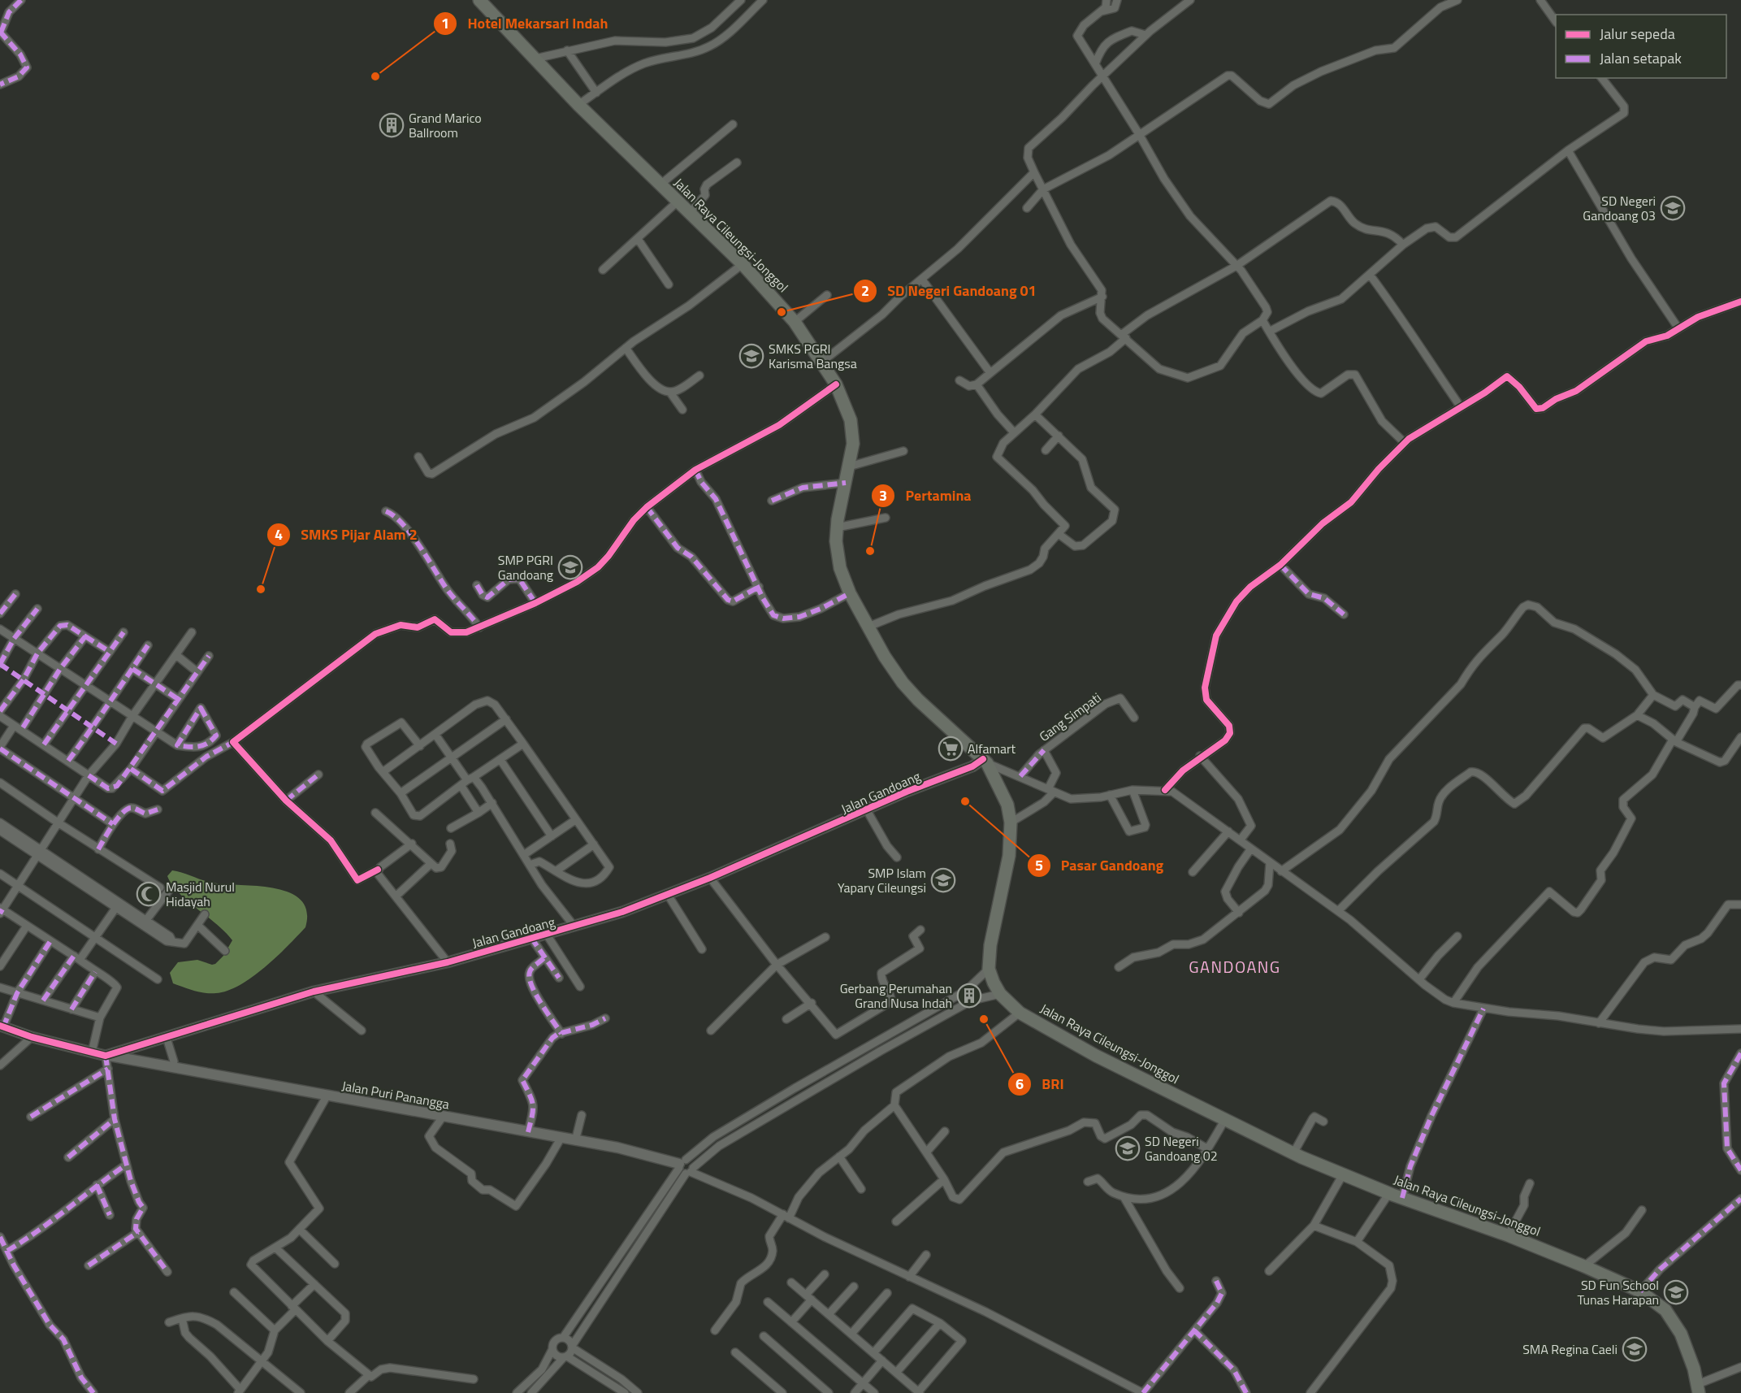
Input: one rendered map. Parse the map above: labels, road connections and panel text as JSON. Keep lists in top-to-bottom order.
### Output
{
  "streets": {
    "main road": ["Jalan Raya Cileungsi-Jonggol"],
    "street": ["Gang Simpati", "Jalan Gandoang", "Jalan Puri Panangga"]
  },
  "crossings": [
    ["Jalan Raya Cileungsi-Jonggol", "Jalan Gandoang"],
    ["Jalan Gandoang", "Jalan Puri Panangga"]
  ],
  "districts": ["GANDOANG"],
  "places": {
    "other": [
      "Hotel Mekarsari Indah",
      "SD Negeri Gandoang 01",
      "Pertamina",
      "SMKS Pijar Alam 2",
      "Pasar Gandoang",
      "BRI"
    ],
    "building": ["Grand Marico Ballroom", "Gerbang Perumahan Grand Nusa Indah"],
    "school or university": [
      "SD Negeri Gandoang 03",
      "SMKS PGRI Karisma Bangsa",
      "SMP PGRI Gandoang",
      "SMP Islam Yapary Cileungsi",
      "SD Negeri Gandoang 02",
      "SD Fun School Tunas Harapan",
      "SMA Regina Caeli"
    ],
    "supermarket": ["Alfamart"],
    "mosque": ["Masjid Nurul Hidayah"]
  },
  "legend": ["Jalur sepeda", "Jalan setapak"]
}
